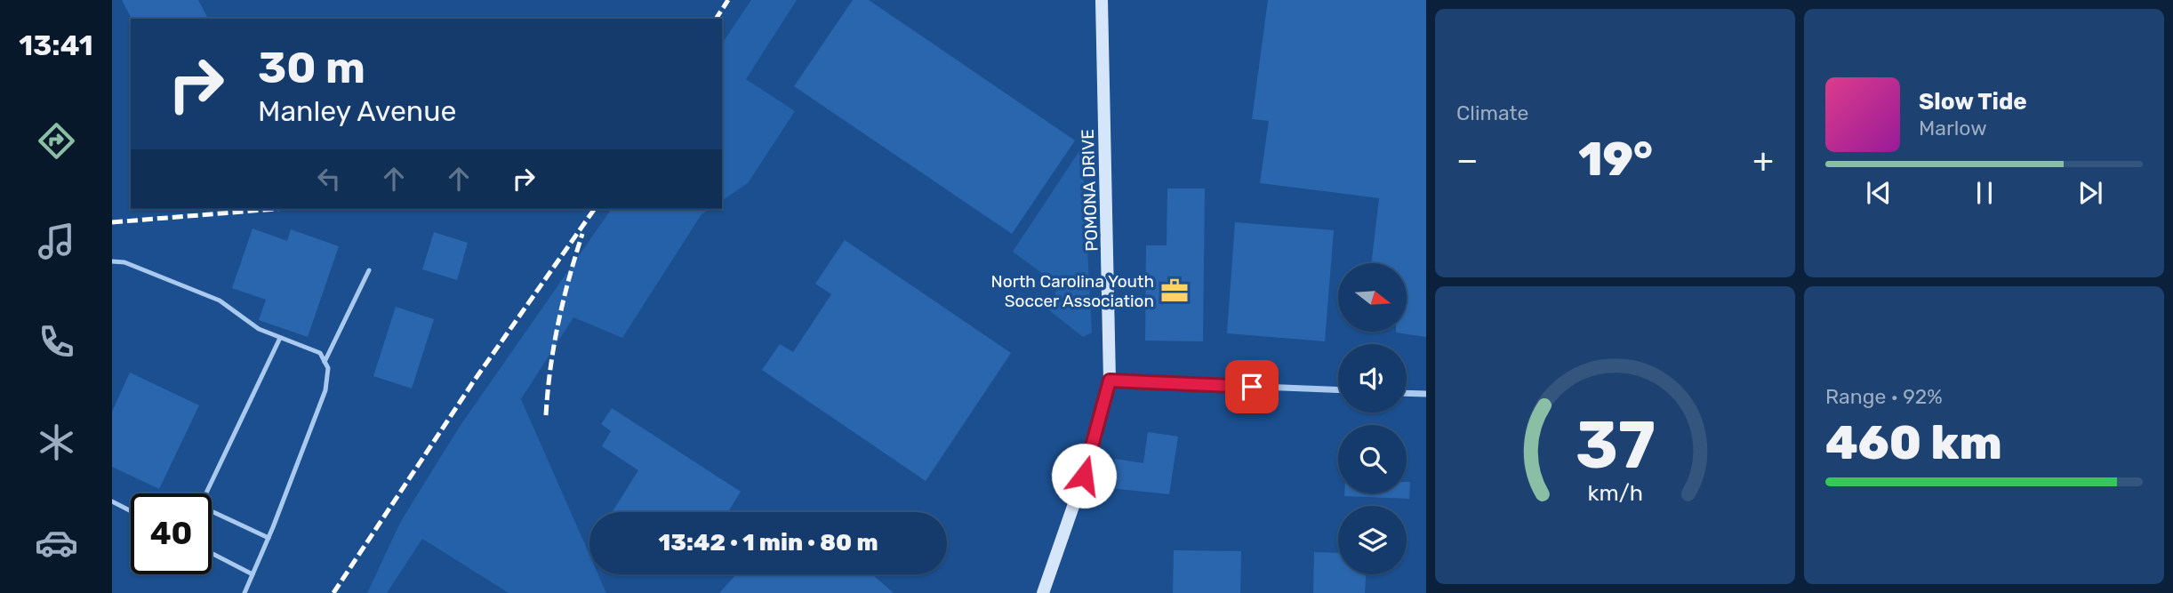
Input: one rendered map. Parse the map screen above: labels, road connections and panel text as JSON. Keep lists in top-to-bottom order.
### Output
{
  "streets": {
    "street": ["POMONA DRIVE"]
  },
  "places": {
    "office": ["North Carolina Youth Soccer Association"]
  },
  "north": "right",
  "page": {
    "tabs": "13:41",
    "tile": [
      "Climate",
      ["Range · 92%", "460 km"]
    ],
    "turn": ["30 m", "Manley Avenue"],
    "song": ["Slow Tide", "Marlow"],
    "heat": ["−", "19°", "+"],
    "limit": "40",
    "trip": "13:42 · 1 min · 80 m",
    "gauge": ["37", "km/h"]
  }
}
